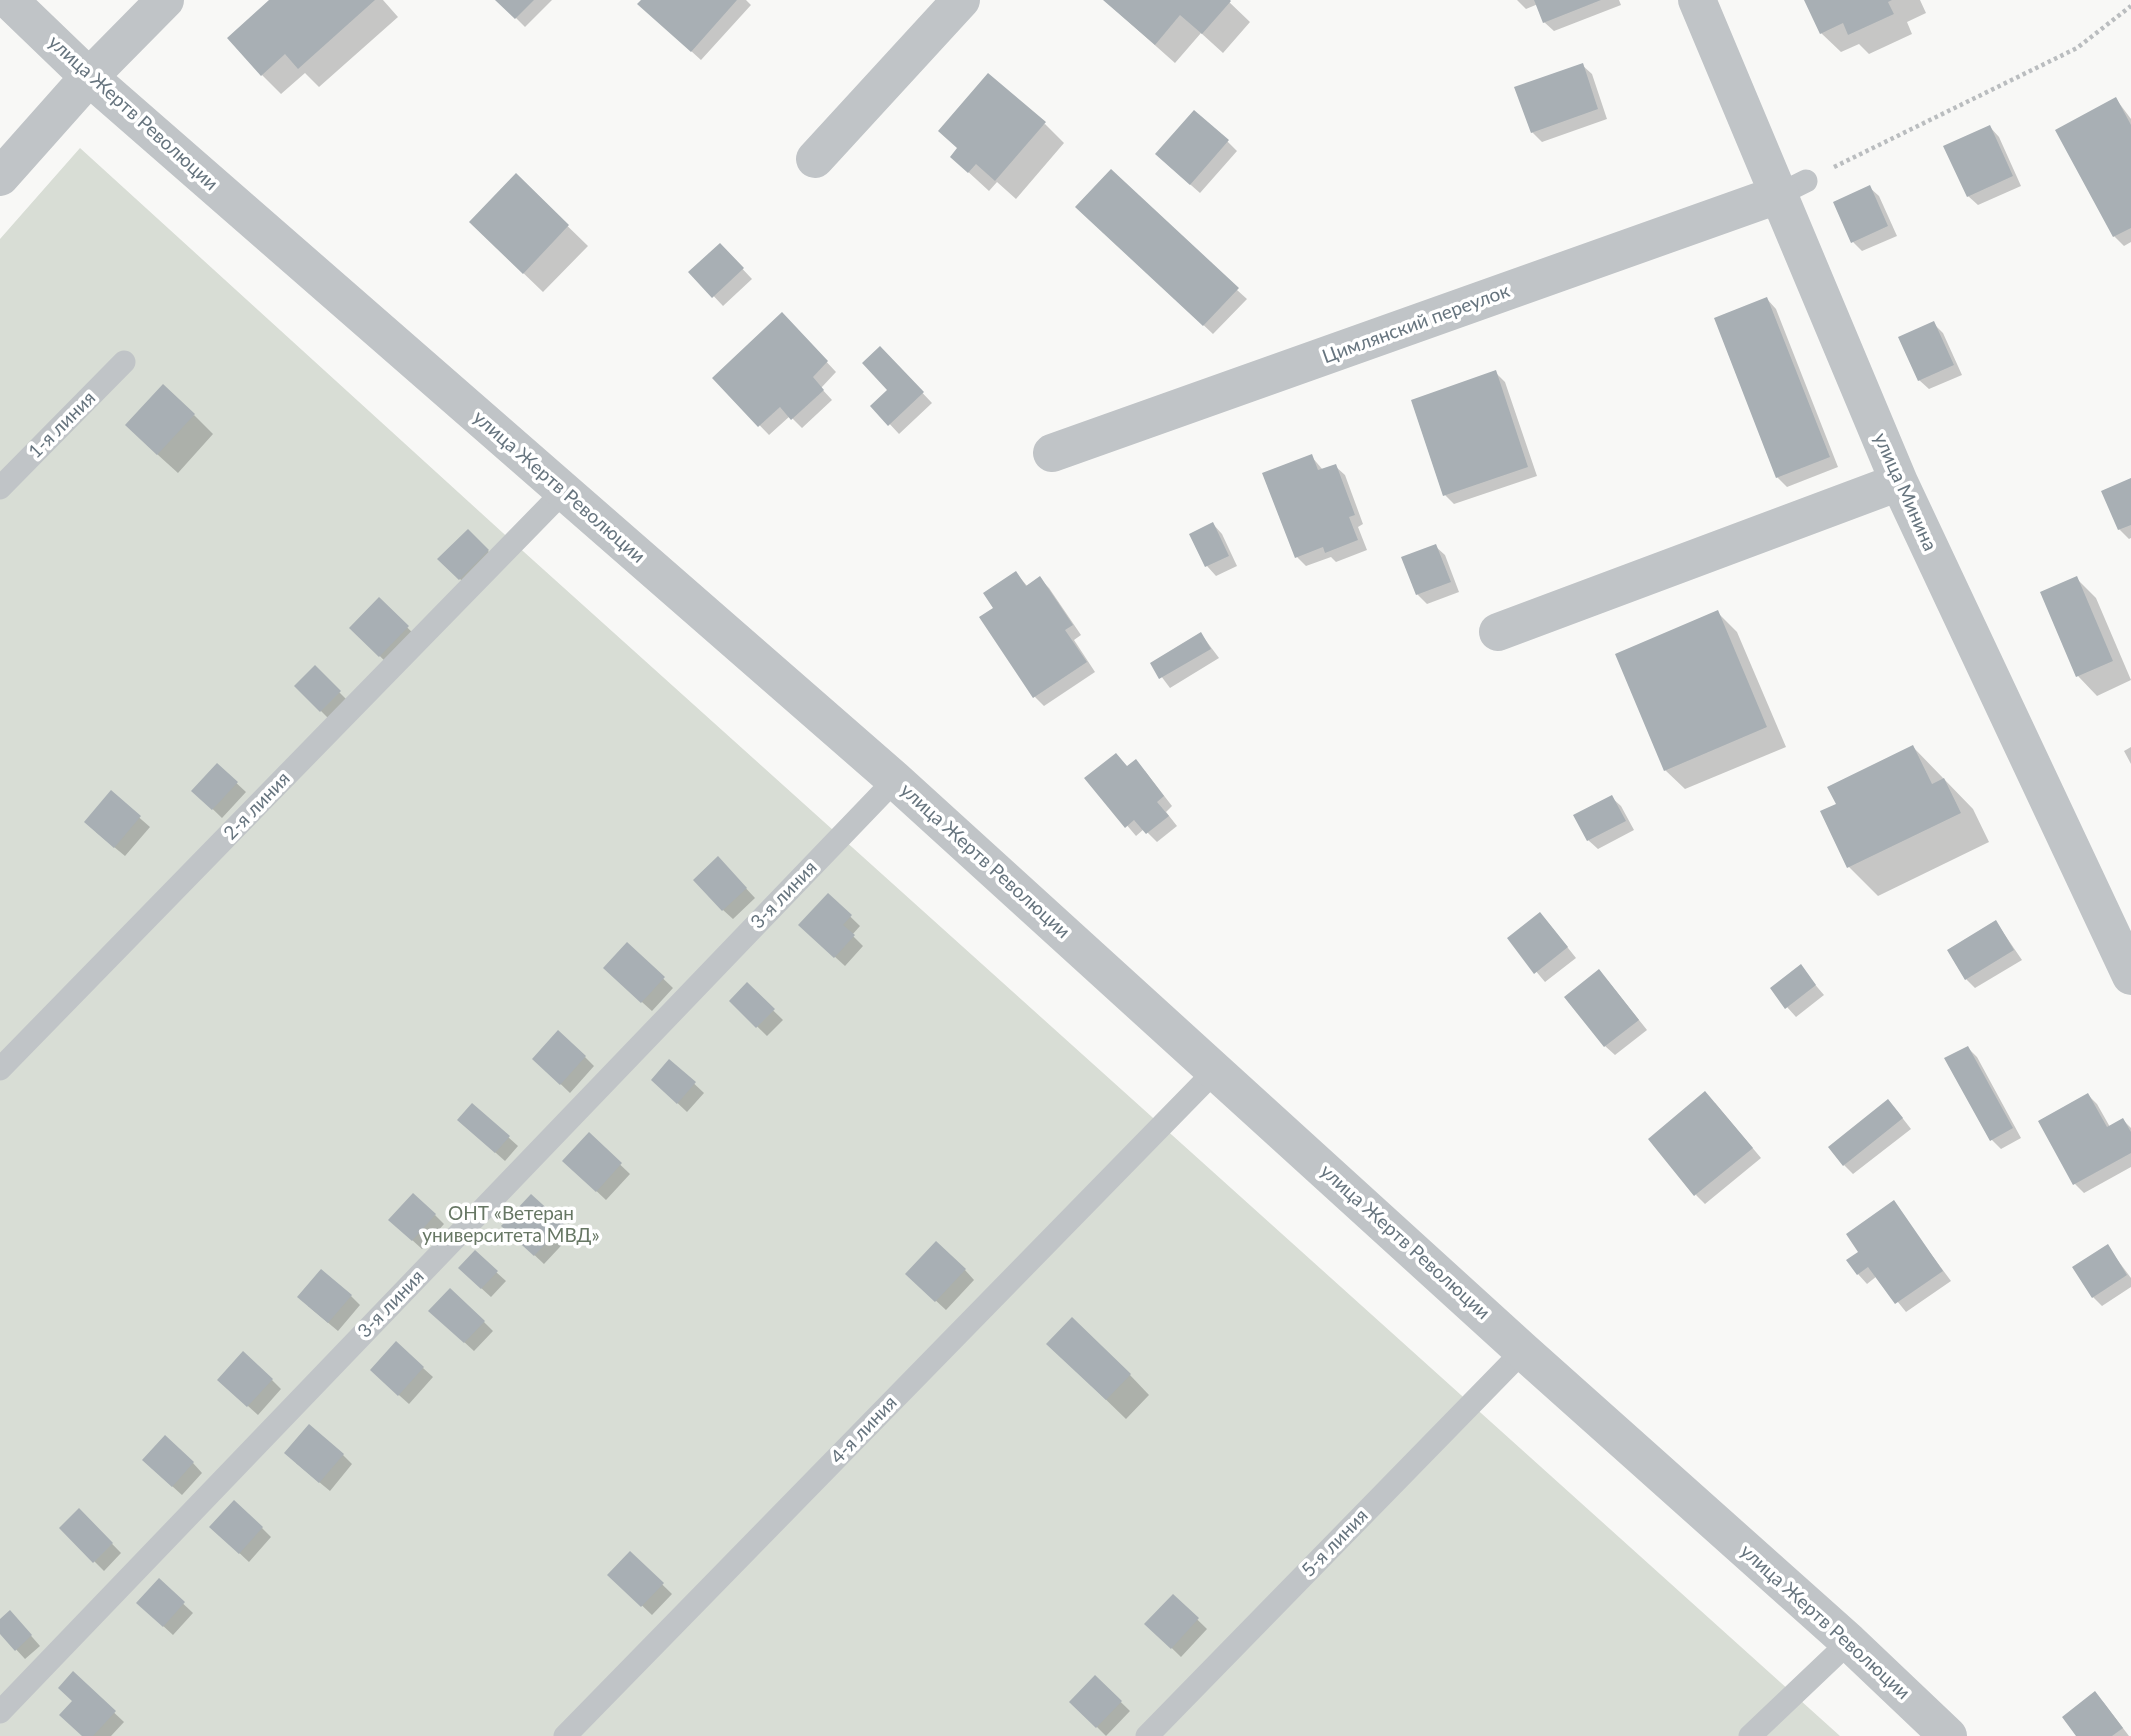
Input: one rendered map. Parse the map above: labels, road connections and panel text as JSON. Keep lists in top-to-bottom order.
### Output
{
  "streets": {
    "street": ["улица Жертв Революции", "Цимлянский переулок", "улица Минина"],
    "lane": [
      "1-я линия",
      "2-я линия",
      "3-я линия",
      "4-я линия",
      "5-я линия"
    ]
  },
  "crossings": [
    ["улица Жертв Революции", "2-я линия"],
    ["улица Жертв Революции", "3-я линия"],
    ["улица Жертв Революции", "4-я линия"],
    ["улица Жертв Революции", "5-я линия"],
    ["Цимлянский переулок", "улица Минина"]
  ],
  "parks": ["ОНТ «Ветеран университета МВД»"]
}
